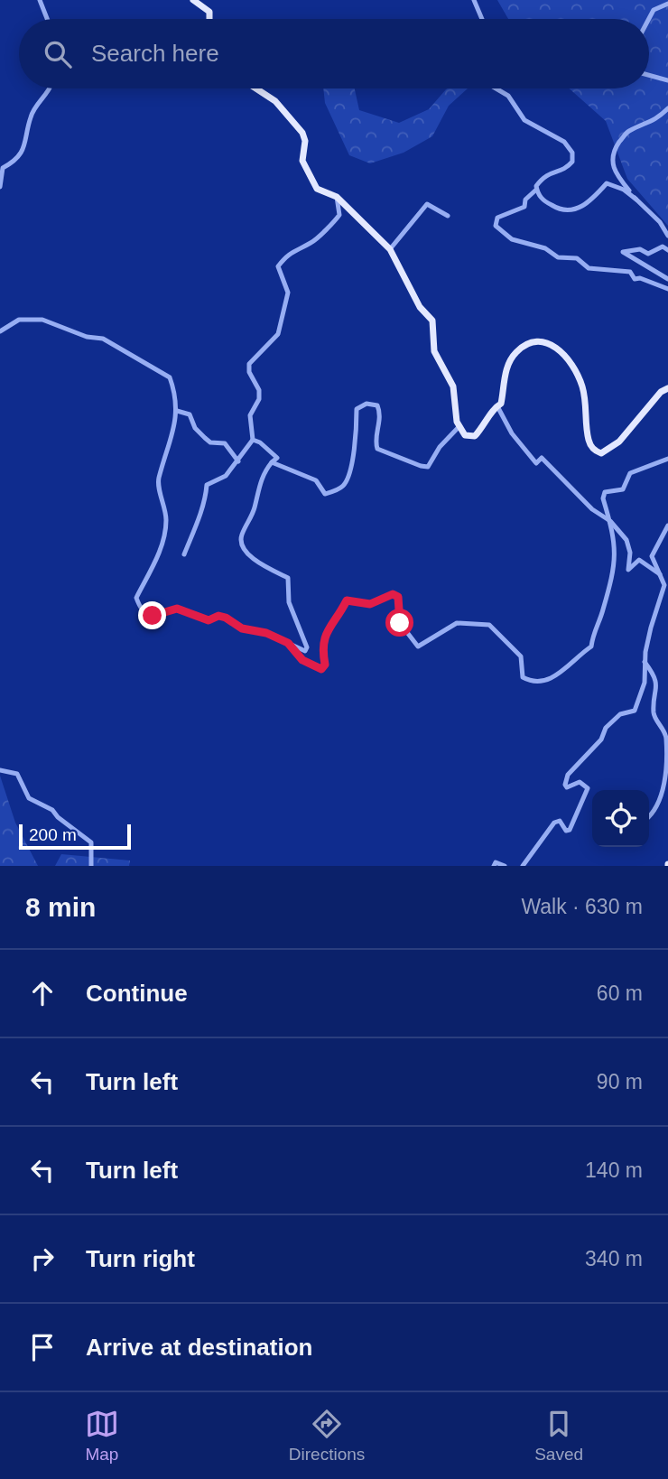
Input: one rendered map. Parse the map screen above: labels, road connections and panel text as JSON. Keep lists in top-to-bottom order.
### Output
{
  "scale_bar": "200 m",
  "page": {
    "search": "Search here",
    "scale": "200 m",
    "heading": ["8 min", "Walk · 630 m"],
    "list": [
      ["Continue", "60 m"],
      ["Turn left", "90 m"],
      ["Turn left", "140 m"],
      ["Turn right", "340 m"],
      "Arrive at destination"
    ],
    "nav": ["Map", "Directions", "Saved"]
  }
}
